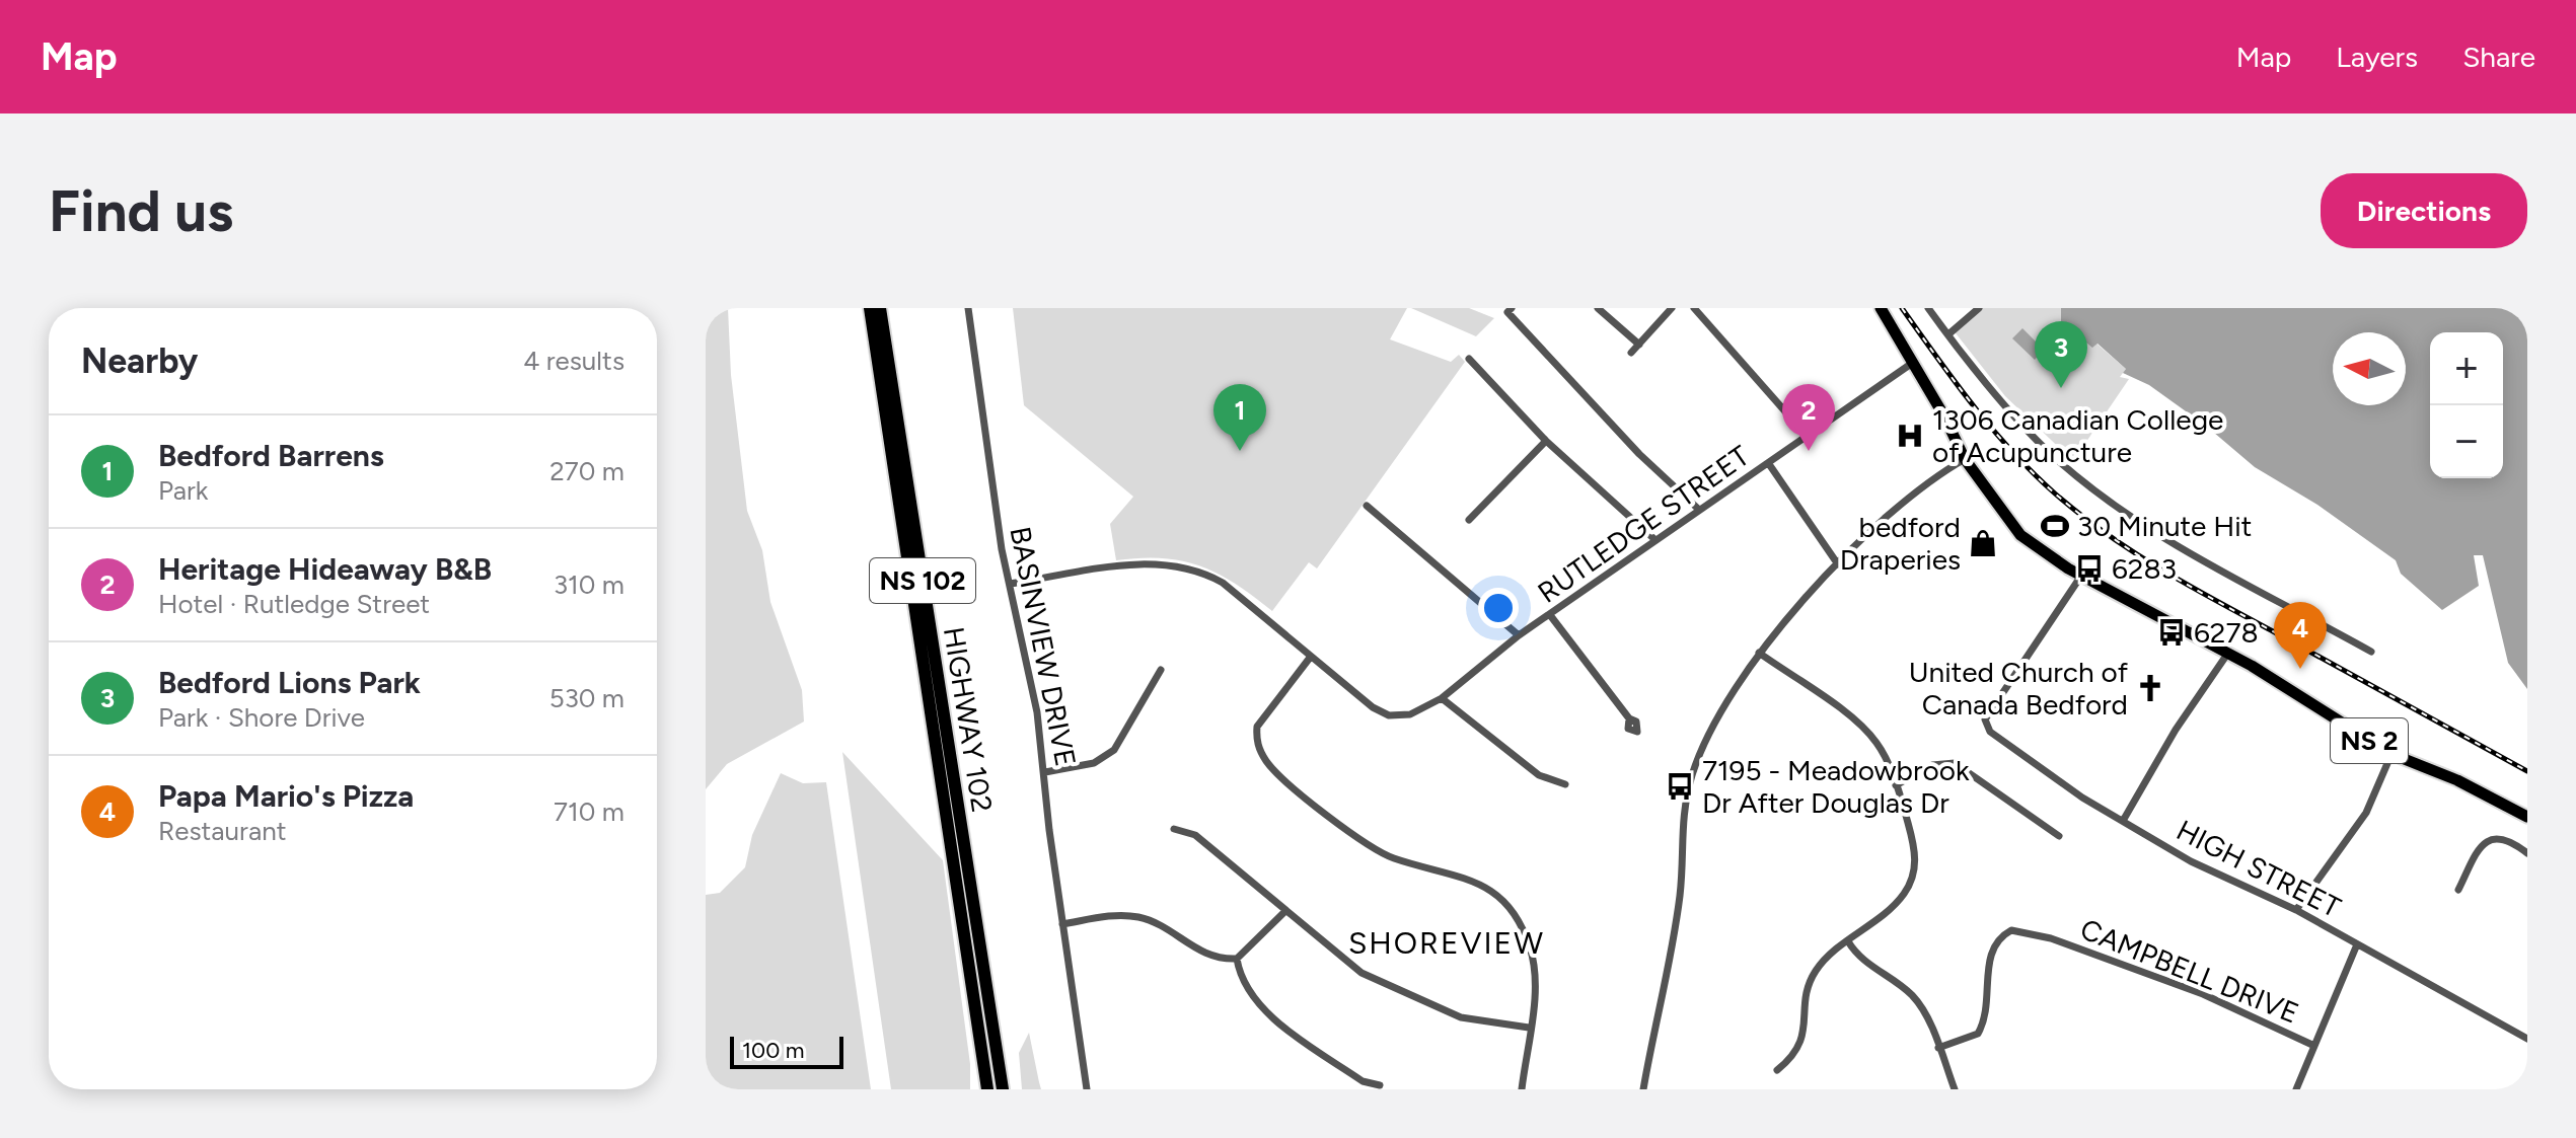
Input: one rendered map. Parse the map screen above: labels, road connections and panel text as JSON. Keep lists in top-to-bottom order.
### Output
{
  "streets": {
    "highway": ["NS 102", "HIGHWAY 102"],
    "main road": ["NS 2"],
    "street": [
      "RUTLEDGE STREET",
      "BASINVIEW DRIVE",
      "HIGH STREET",
      "CAMPBELL DRIVE"
    ]
  },
  "crossings": [
    ["RUTLEDGE STREET", "BASINVIEW DRIVE"],
    ["RUTLEDGE STREET", "NS 2"],
    ["NS 2", "HIGH STREET"]
  ],
  "districts": ["SHOREVIEW"],
  "places": {
    "hospital": ["1306 Canadian College of Acupuncture"],
    "sports": ["30 Minute Hit"],
    "shop": ["bedford Draperies"],
    "bus stop": ["6283", "6278", "7195 - Meadowbrook Dr After Douglas Dr"],
    "church": ["United Church of Canada Bedford"]
  },
  "scale_bar": "100 m",
  "north": "left",
  "page": {
    "header": "Map",
    "nav": ["Map", "Layers", "Share"],
    "buttons": "Directions",
    "title": "Find us",
    "heading": ["Nearby", "4 results"],
    "pins": [
      "3",
      "1",
      "2",
      "4"
    ],
    "map_buttons": ["+", "−"],
    "list": [
      {
        "mark": "1",
        "name": "Bedford Barrens",
        "note": "Park",
        "value": "270 m"
      },
      {
        "mark": "2",
        "name": "Heritage Hideaway B&B",
        "note": "Hotel · Rutledge Street",
        "value": "310 m"
      },
      {
        "mark": "3",
        "name": "Bedford Lions Park",
        "note": "Park · Shore Drive",
        "value": "530 m"
      },
      {
        "mark": "4",
        "name": "Papa Mario's Pizza",
        "note": "Restaurant",
        "value": "710 m"
      }
    ],
    "scale": "100 m"
  }
}
